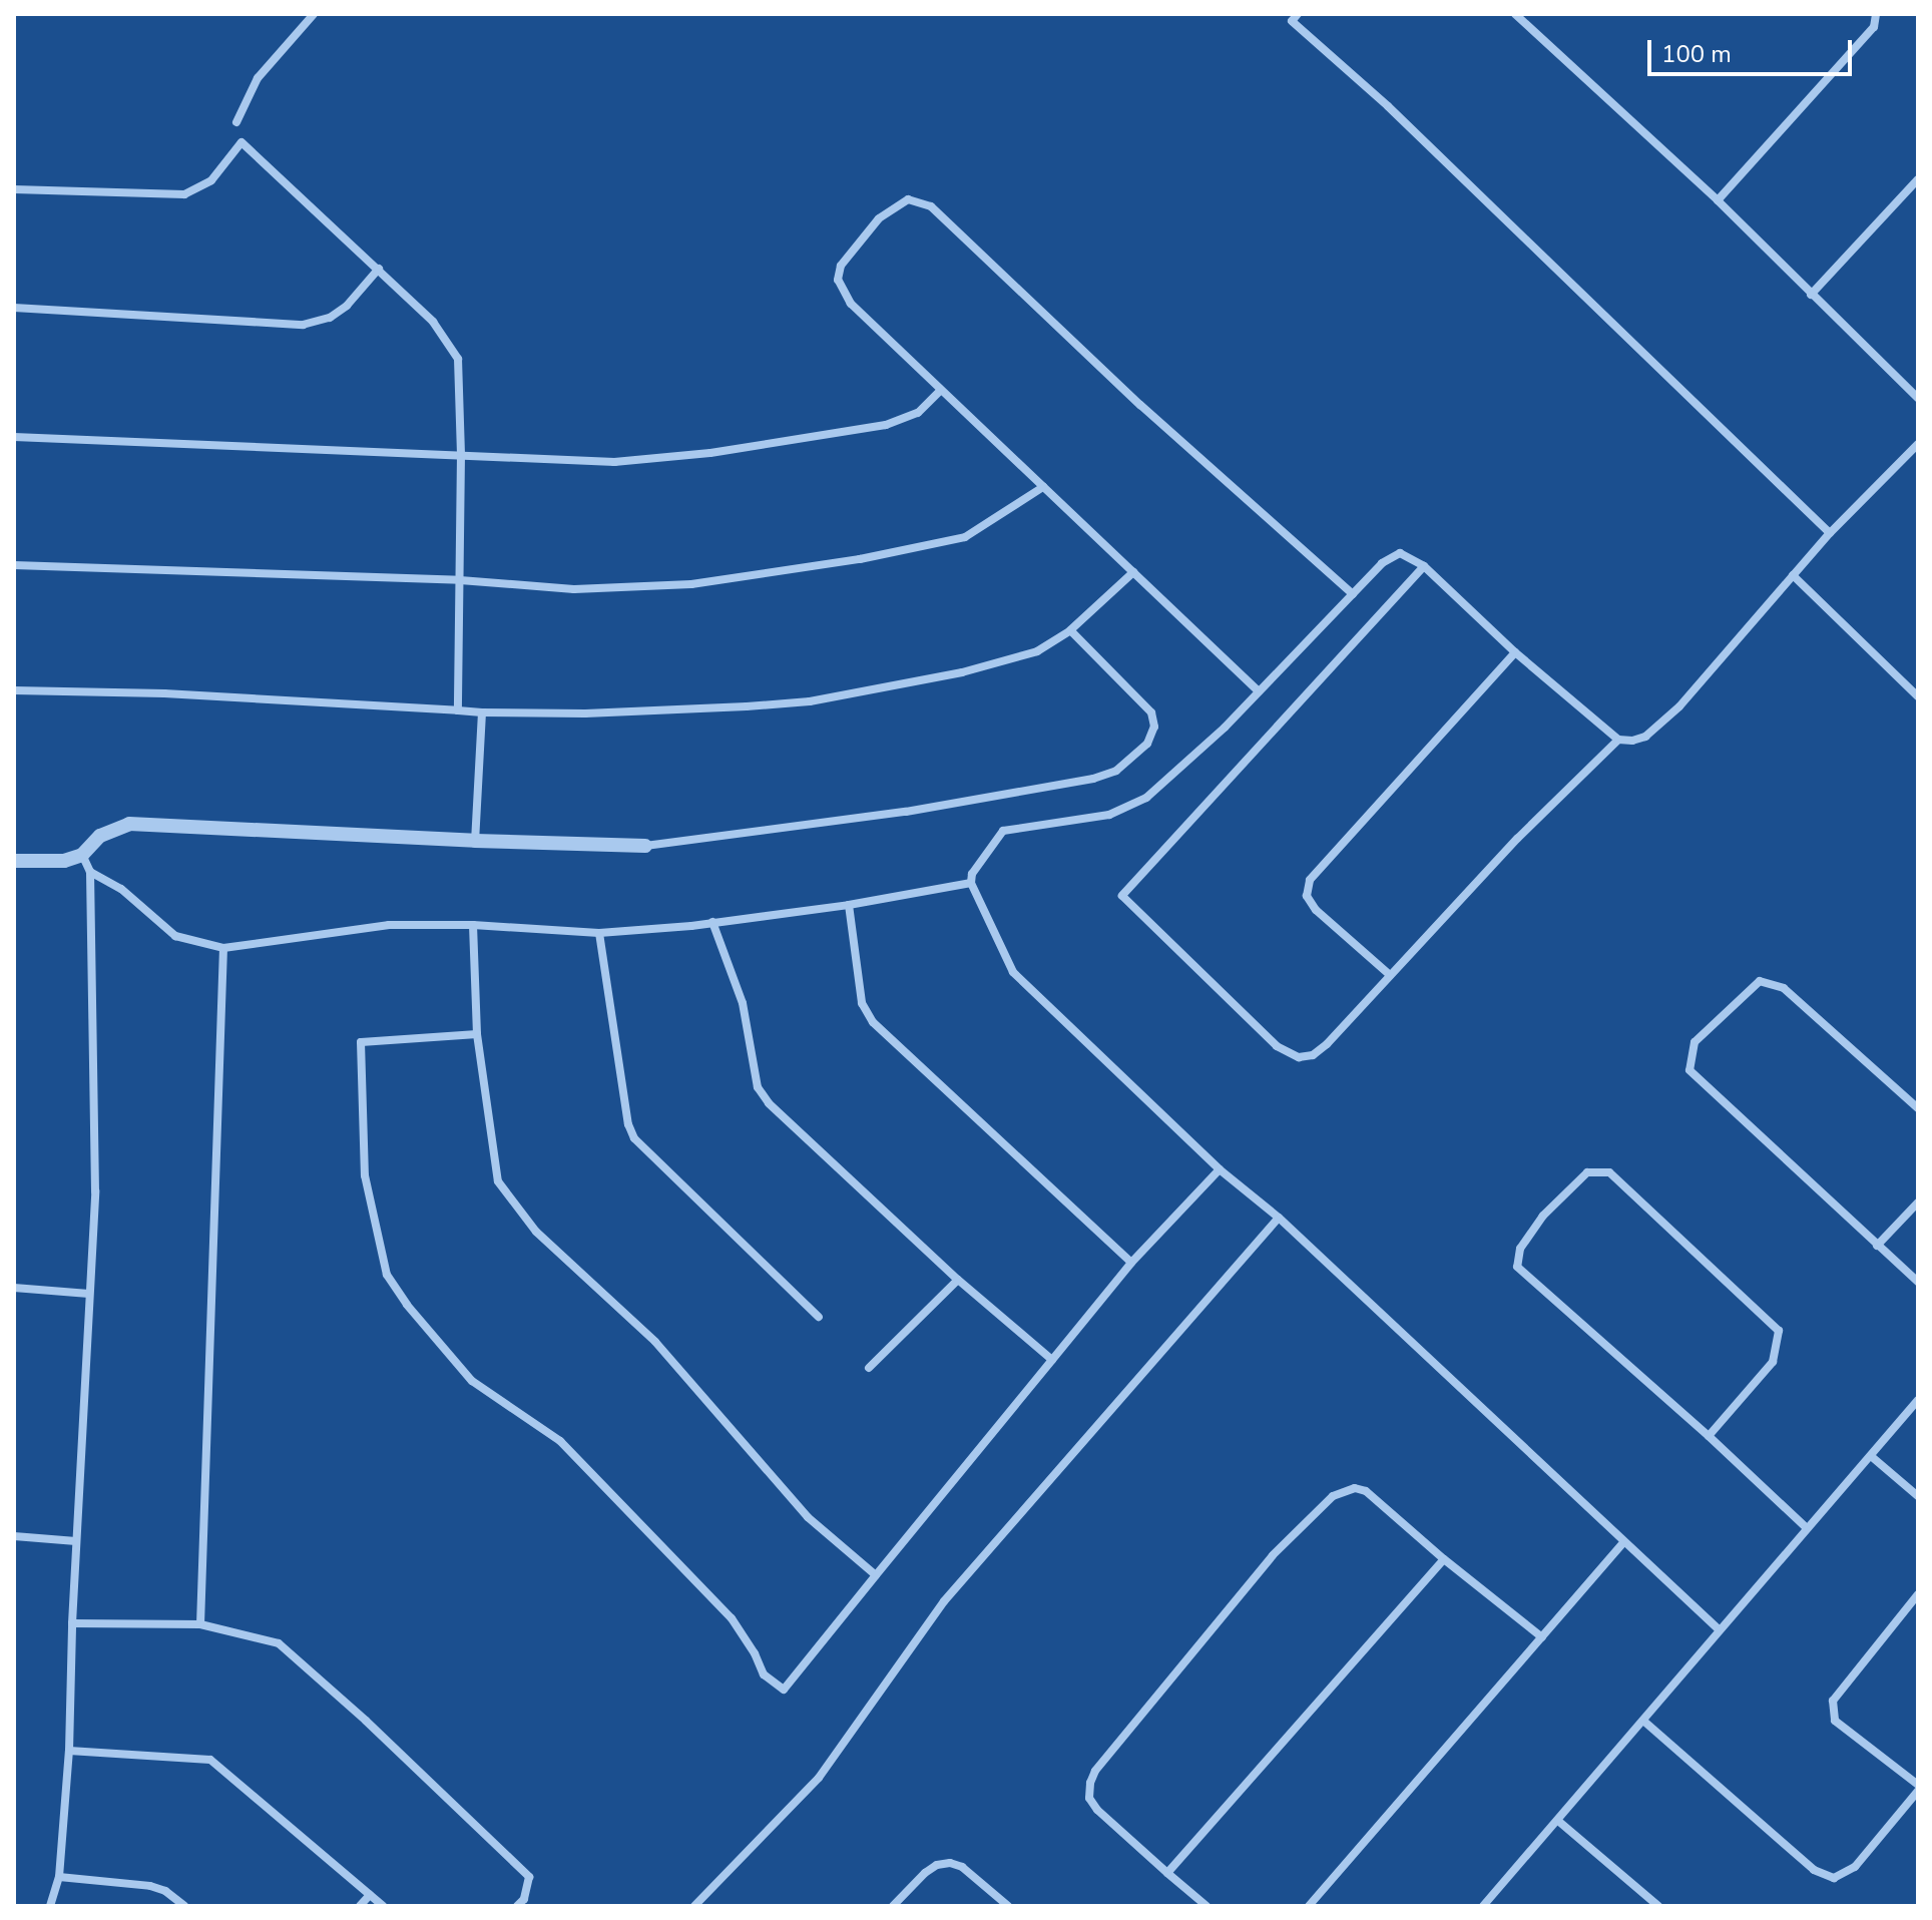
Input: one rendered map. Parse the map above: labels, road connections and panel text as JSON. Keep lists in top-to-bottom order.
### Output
{
  "scale_bar": "100 m"
}
